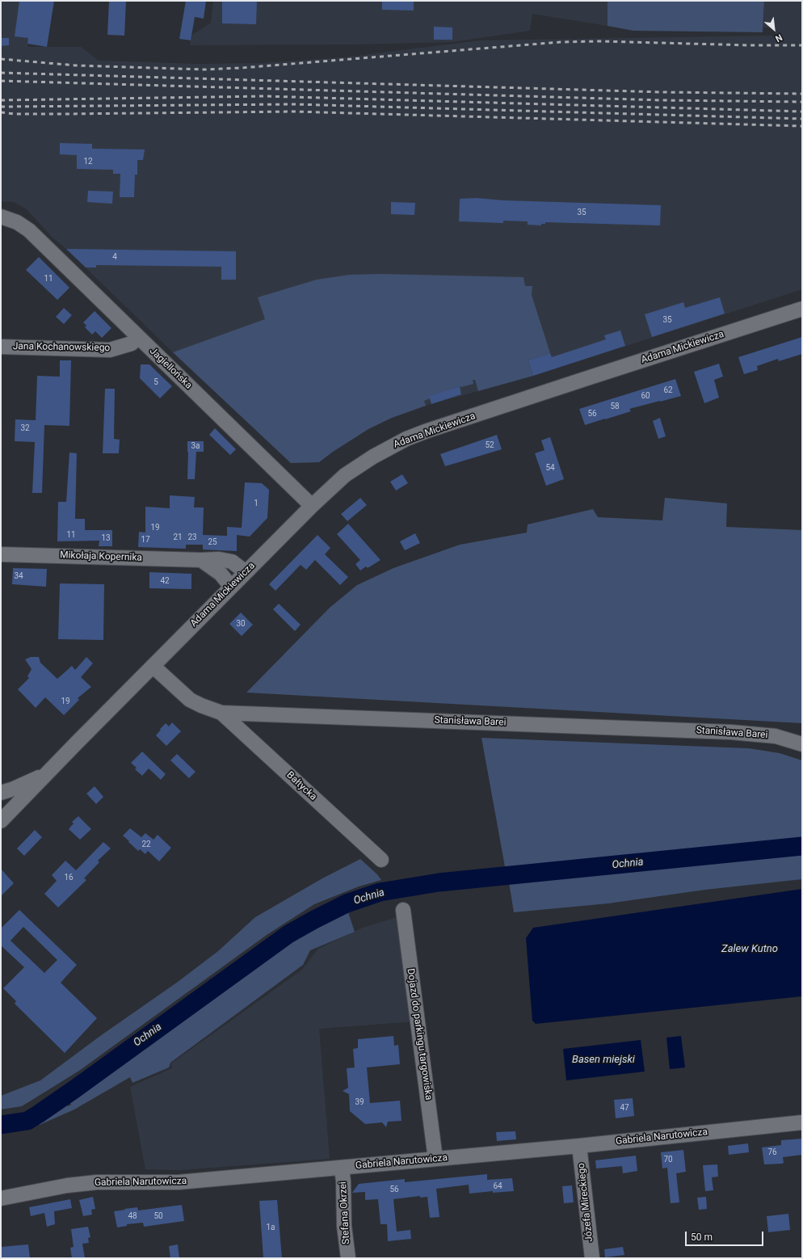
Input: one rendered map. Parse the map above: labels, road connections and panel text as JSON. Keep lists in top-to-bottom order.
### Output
{
  "streets": {
    "street": [
      "Jana Kochanowskiego",
      "Adama Mickiewicza",
      "Jagiellońska",
      "Mikołaja Kopernika",
      "Stanisława Barei",
      "Bałtycka",
      "Dojazd do parkingu targowiska",
      "Gabriela Narutowicza",
      "Józefa Mireckiego",
      "Stefana Okrzei"
    ]
  },
  "crossings": [
    ["Jana Kochanowskiego", "Jagiellońska"],
    ["Adama Mickiewicza", "Jagiellońska"],
    ["Adama Mickiewicza", "Mikołaja Kopernika"],
    ["Adama Mickiewicza", "Stanisława Barei"],
    ["Stanisława Barei", "Bałtycka"],
    ["Dojazd do parkingu targowiska", "Gabriela Narutowicza"],
    ["Gabriela Narutowicza", "Józefa Mireckiego"],
    ["Gabriela Narutowicza", "Stefana Okrzei"]
  ],
  "water": ["Ochnia", "Zalew Kutno", "Basen miejski"],
  "house_numbers": [
    "12",
    "35",
    "4",
    "11",
    "35",
    "5",
    "62",
    "60",
    "58",
    "56",
    "32",
    "52",
    "3a",
    "54",
    "1",
    "19",
    "11",
    "21",
    "23",
    "13",
    "17",
    "25",
    "34",
    "42",
    "30",
    "19",
    "22",
    "16",
    "39",
    "47",
    "76",
    "70",
    "64",
    "56",
    "48",
    "50",
    "1a"
  ],
  "scale_bar": "50 m",
  "north": "bottom right"
}
